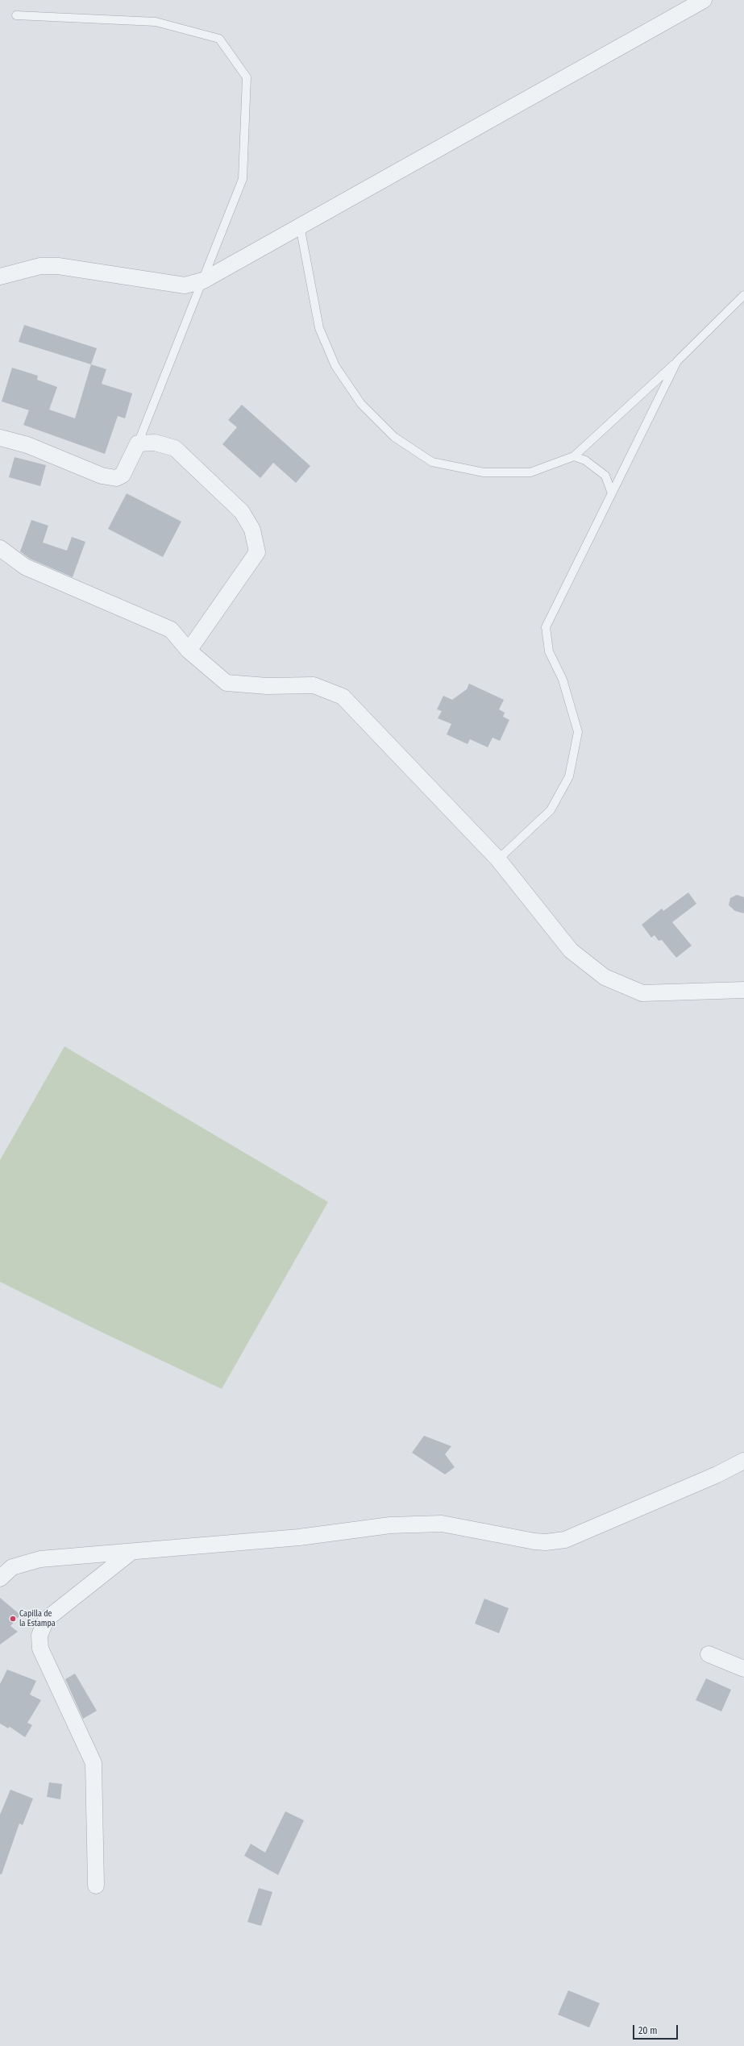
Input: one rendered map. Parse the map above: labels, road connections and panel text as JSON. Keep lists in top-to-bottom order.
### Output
{
  "places": ["Capilla de la Estampa"],
  "scale_bar": "20 m"
}
